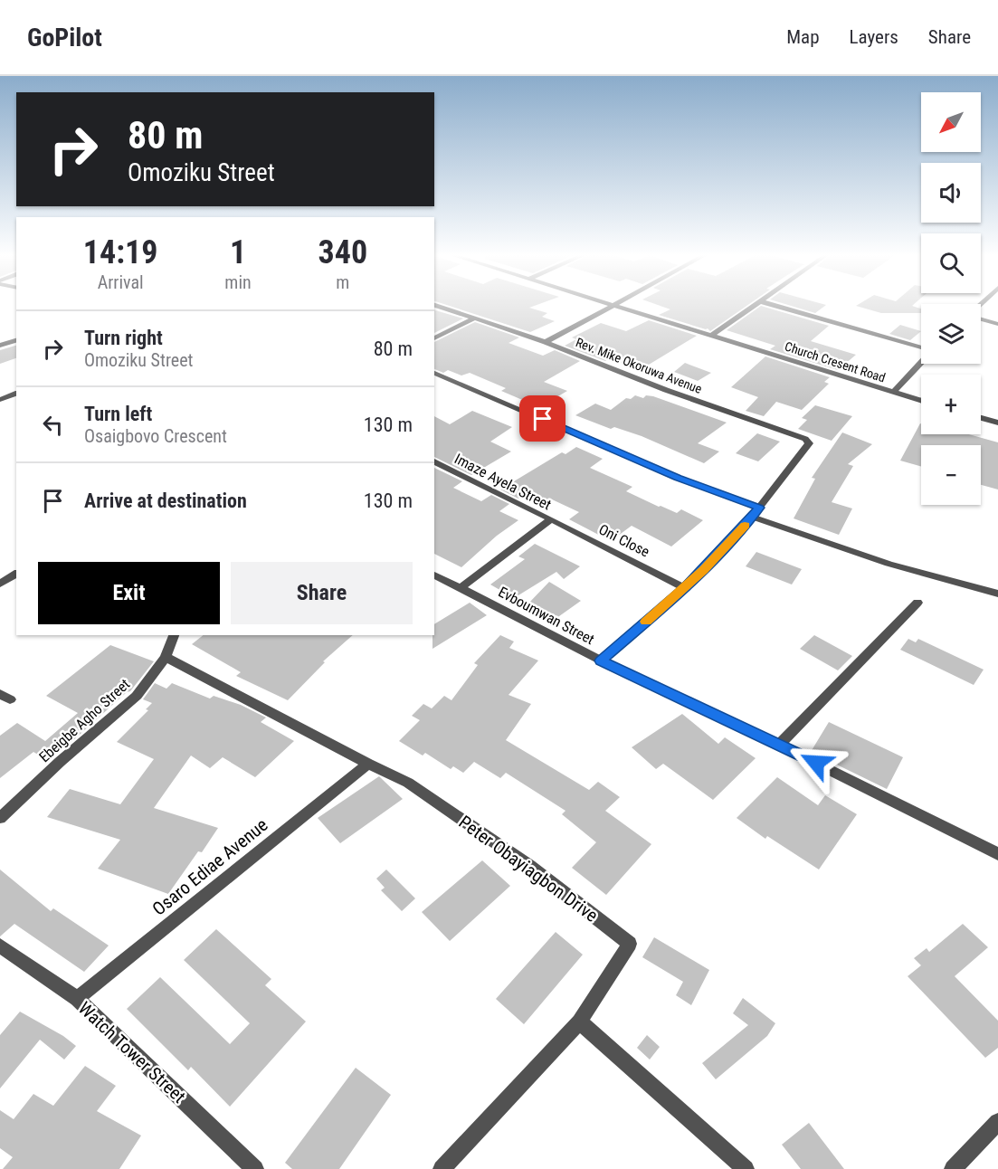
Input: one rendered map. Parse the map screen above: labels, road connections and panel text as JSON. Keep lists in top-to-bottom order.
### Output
{
  "streets": {
    "street": [
      "Church Cresent Road",
      "Rev. Mike Okoruwa Avenue",
      "Imaze Ayela Street",
      "Oni Close",
      "Evboumwan Street",
      "Ebeigbe Agho Street",
      "Osaro Ediae Avenue",
      "Peter Obayiagbon Drive",
      "Watch Tower Street"
    ]
  },
  "crossings": [
    ["Imaze Ayela Street", "Oni Close"],
    ["Imaze Ayela Street", "Evboumwan Street"],
    ["Ebeigbe Agho Street", "Peter Obayiagbon Drive"],
    ["Osaro Ediae Avenue", "Peter Obayiagbon Drive"],
    ["Osaro Ediae Avenue", "Watch Tower Street"]
  ],
  "north": "bottom left",
  "page": {
    "header": "GoPilot",
    "nav": ["Map", "Layers", "Share"],
    "map_buttons": ["+", "−"],
    "turn": ["80 m", "Omoziku Street"],
    "eta": [
      "14:19",
      "Arrival",
      "1",
      "min",
      "340",
      "m"
    ],
    "list": [
      {
        "name": "Turn right",
        "note": "Omoziku Street",
        "value": "80 m"
      },
      {
        "name": "Turn left",
        "note": "Osaigbovo Crescent",
        "value": "130 m"
      },
      {
        "name": "Arrive at destination",
        "value": "130 m"
      }
    ],
    "buttons": ["Exit", "Share"]
  }
}
